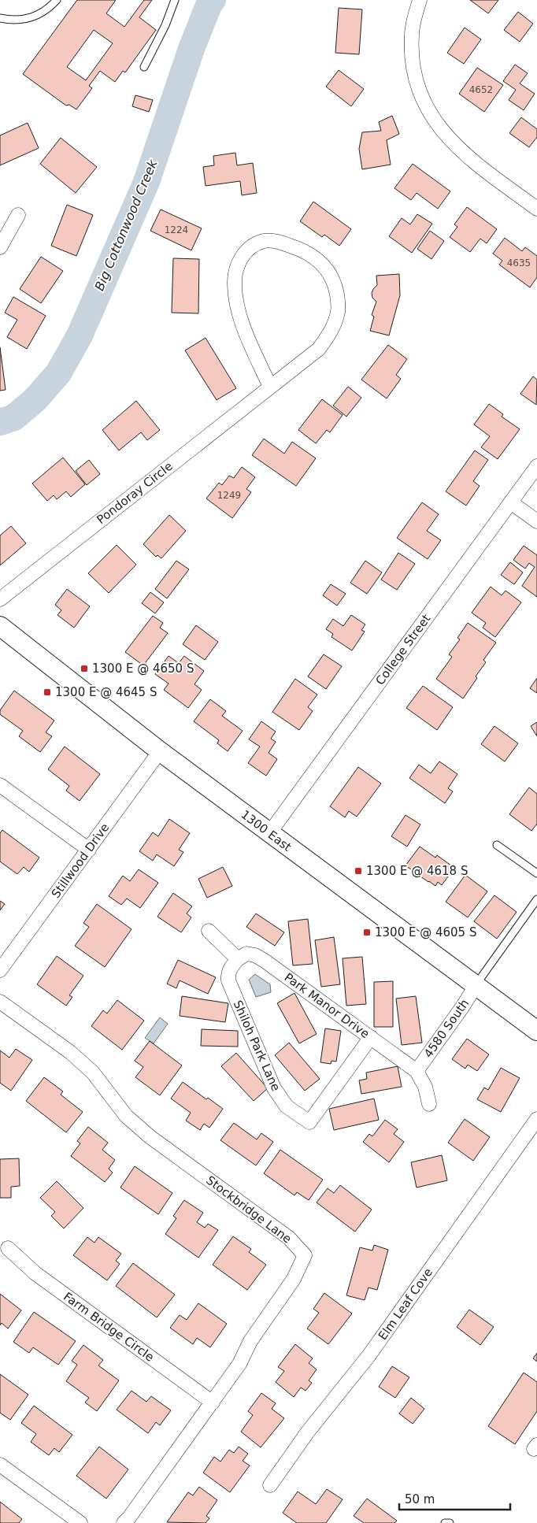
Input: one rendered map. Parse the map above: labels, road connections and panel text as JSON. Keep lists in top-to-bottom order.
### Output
{
  "streets": {
    "main road": ["1300 East"],
    "street": [
      "Pondoray Circle",
      "College Street",
      "Stillwood Drive",
      "Park Manor Drive",
      "4580 South",
      "Shiloh Park Lane",
      "Stockbridge Lane",
      "Elm Leaf Cove",
      "Farm Bridge Circle"
    ]
  },
  "crossings": [
    ["College Street", "1300 East"],
    ["1300 East", "Stillwood Drive"],
    ["1300 East", "4580 South"],
    ["Park Manor Drive", "4580 South"],
    ["Park Manor Drive", "Shiloh Park Lane"],
    ["Stockbridge Lane", "Farm Bridge Circle"]
  ],
  "water": ["Big Cottonwood Creek"],
  "places": {
    "transit": [
      "1300 E @ 4650 S",
      "1300 E @ 4645 S",
      "1300 E @ 4618 S",
      "1300 E @ 4605 S"
    ]
  },
  "house_numbers": [
    "4652",
    "1224",
    "4635",
    "1249"
  ],
  "scale_bar": "50 m"
}
